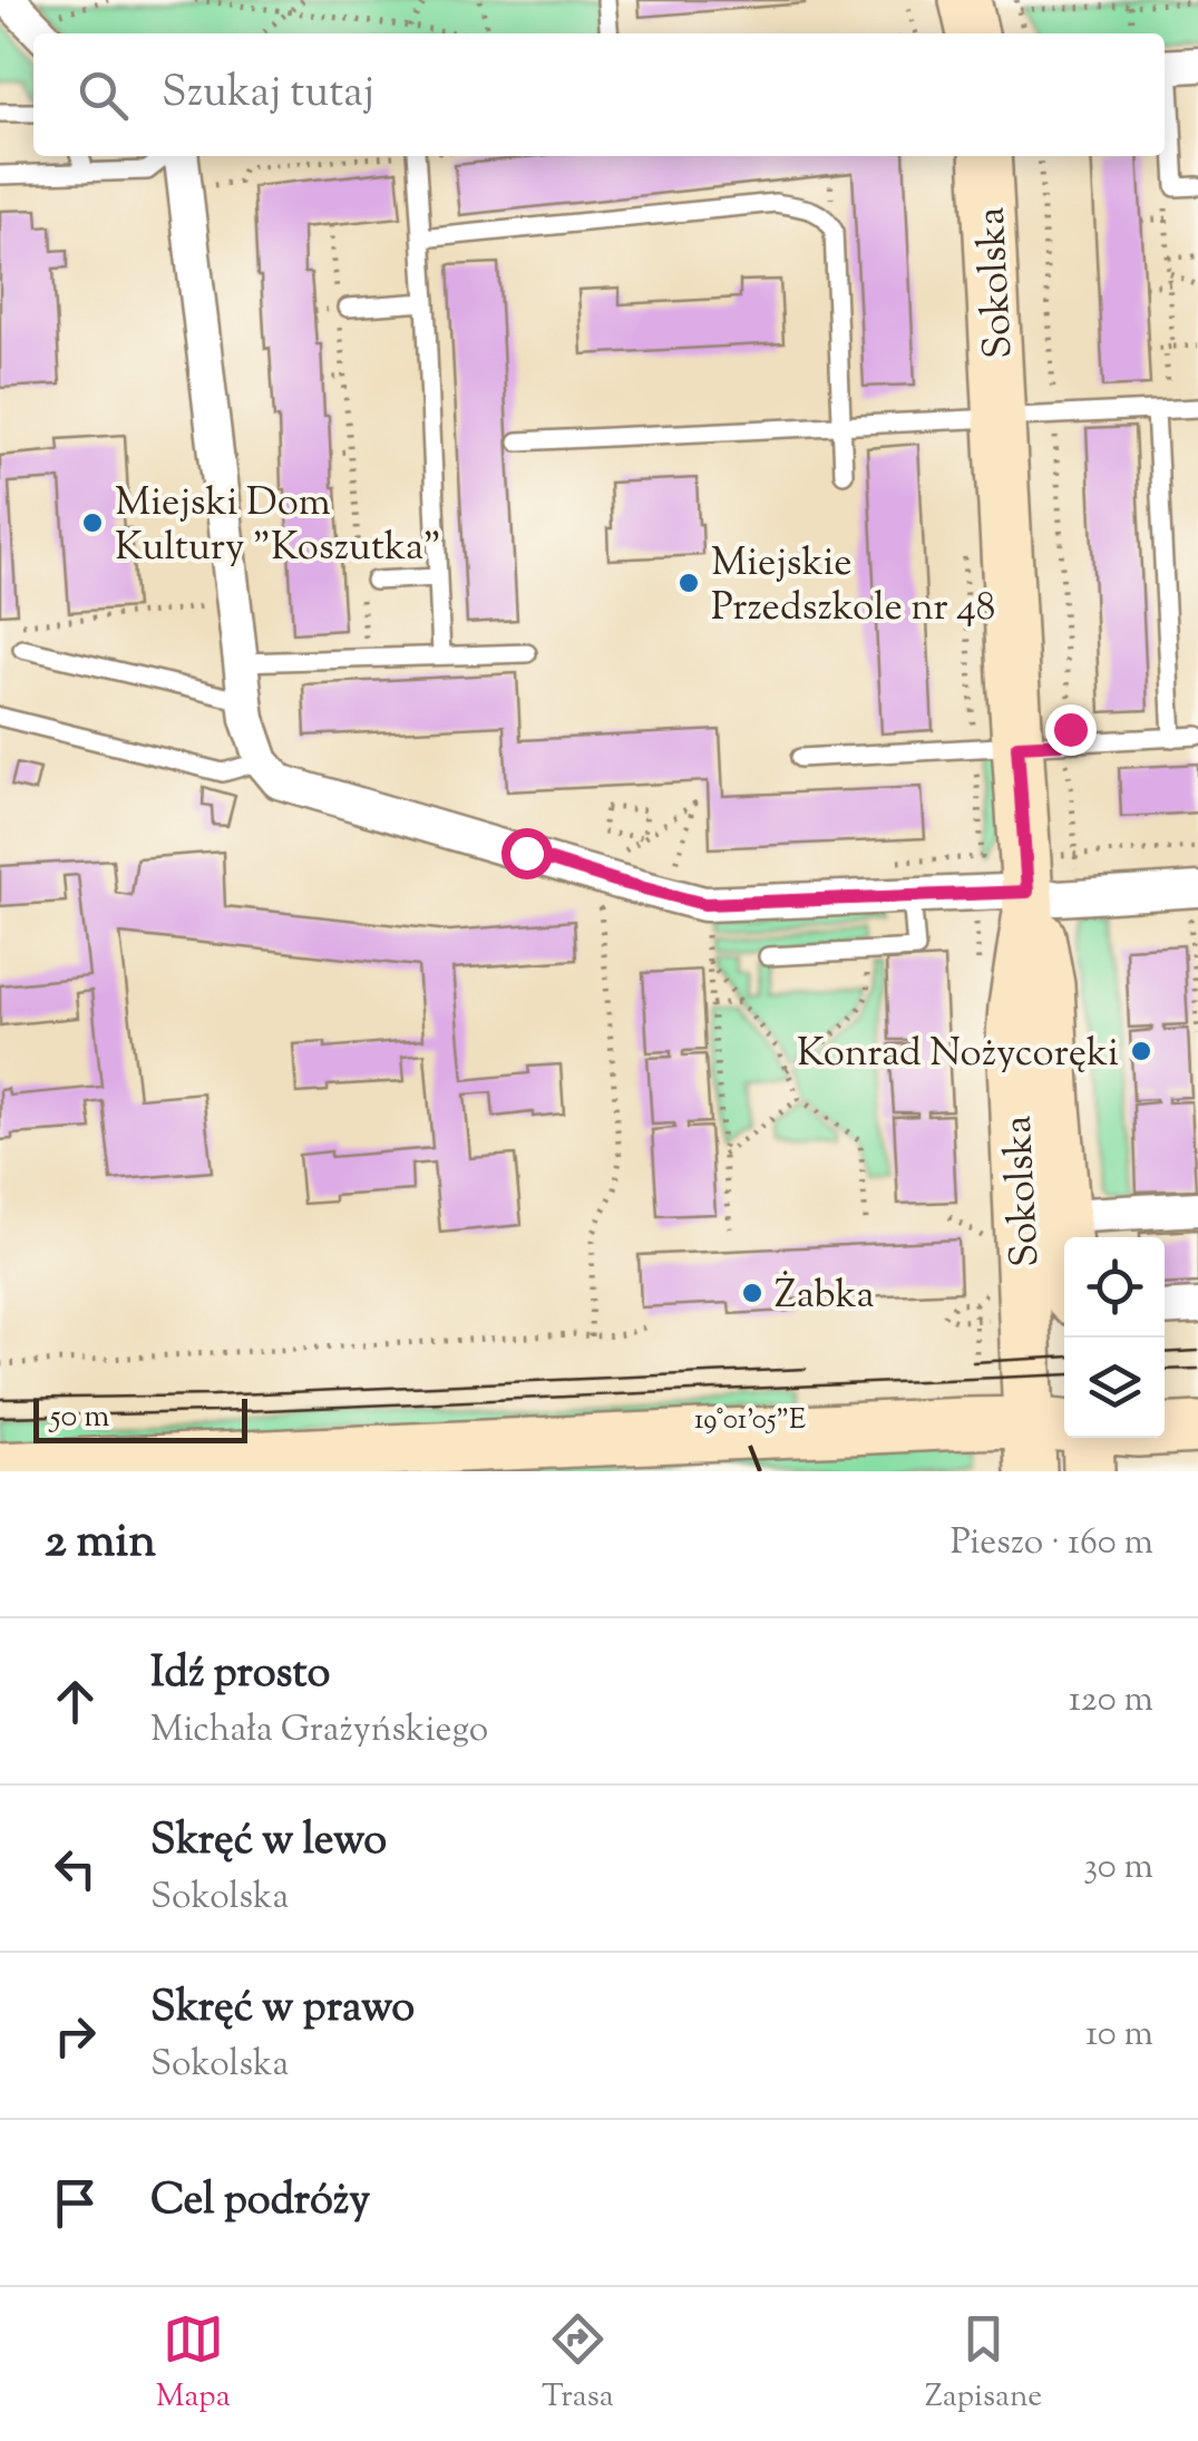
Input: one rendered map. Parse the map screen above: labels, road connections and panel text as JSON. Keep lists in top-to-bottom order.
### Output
{
  "streets": {
    "street": ["Sokolska"]
  },
  "places": [
    "Miejski Dom Kultury \"Koszutka\"",
    "Miejskie Przedszkole nr 48",
    "Konrad Nożycoręki",
    "Żabka"
  ],
  "scale_bar": "50 m",
  "page": {
    "search": "Szukaj tutaj",
    "scale": "50 m",
    "heading": ["2 min", "Pieszo · 160 m"],
    "list": [
      ["Idź prosto", "Michała Grażyńskiego", "120 m"],
      ["Skręć w lewo", "Sokolska", "30 m"],
      ["Skręć w prawo", "Sokolska", "10 m"],
      "Cel podróży"
    ],
    "nav": ["Mapa", "Trasa", "Zapisane"]
  },
  "coordinates": ["19°01'05\"E"]
}
